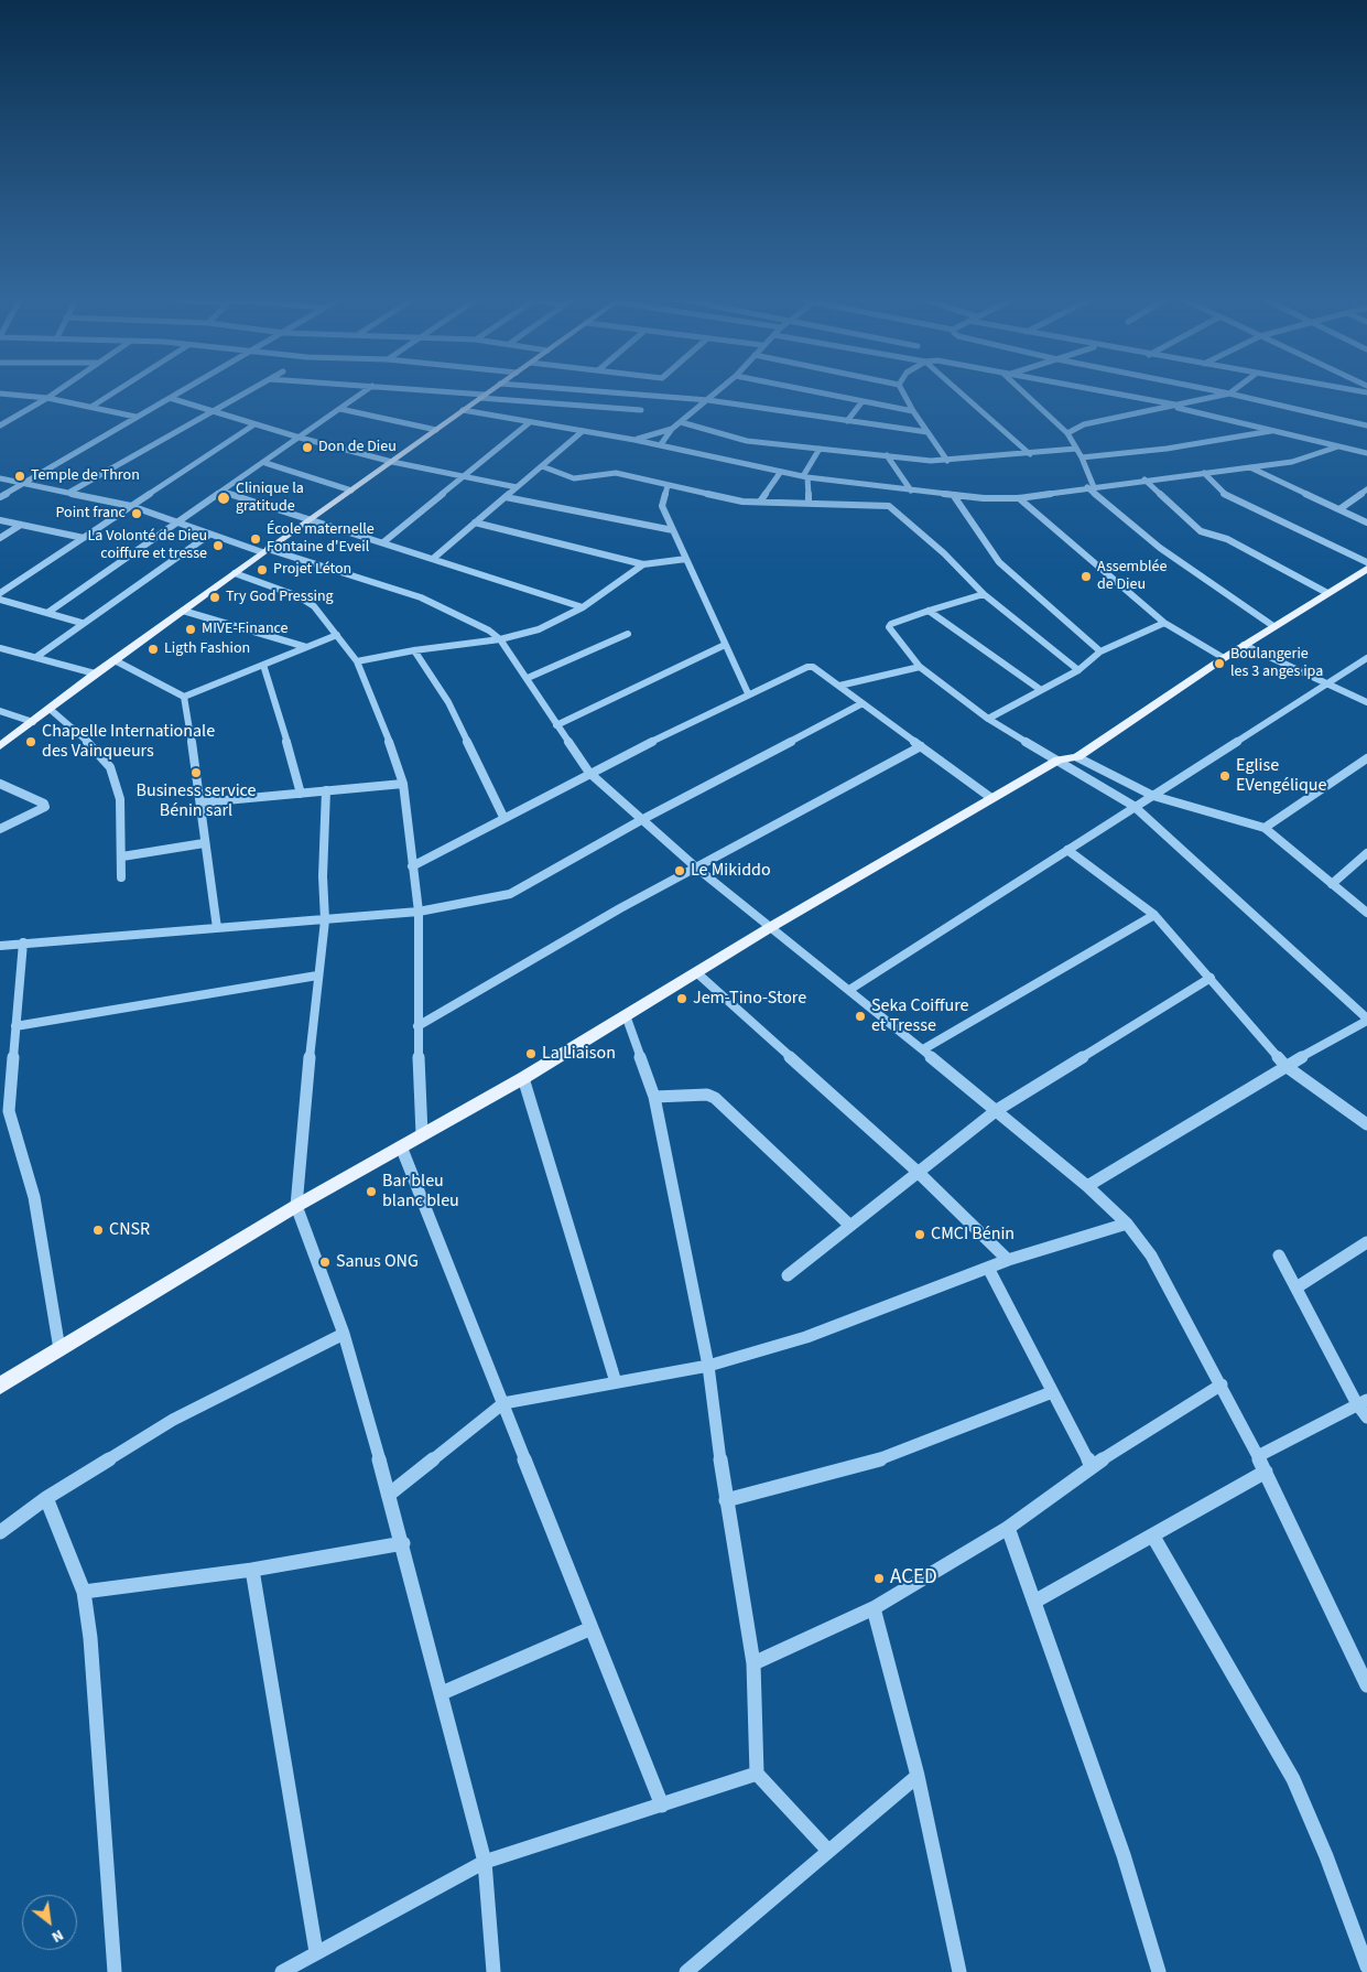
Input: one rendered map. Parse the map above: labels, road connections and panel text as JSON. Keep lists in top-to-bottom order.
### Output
{
  "places": [
    "Don de Dieu",
    "Temple de Thron",
    "Clinique la gratitude",
    "Point franc",
    "École maternelle Fontaine d'Eveil",
    "La Volonté de Dieu coiffure et tresse",
    "Projet Léton",
    "Assemblée de Dieu",
    "Try God Pressing",
    "MIVE-Finance",
    "Ligth Fashion",
    "Boulangerie les 3 anges ipa",
    "Chapelle Internationale des Vainqueurs",
    "Business service Bénin sarl",
    "Eglise EVengélique",
    "Le Mikiddo",
    "Jem-Tino-Store",
    "Seka Coiffure et Tresse",
    "La Liaison",
    "Bar bleu blanc bleu",
    "CNSR",
    "CMCI Bénin",
    "Sanus ONG",
    "ACED"
  ],
  "north": "bottom right"
}
